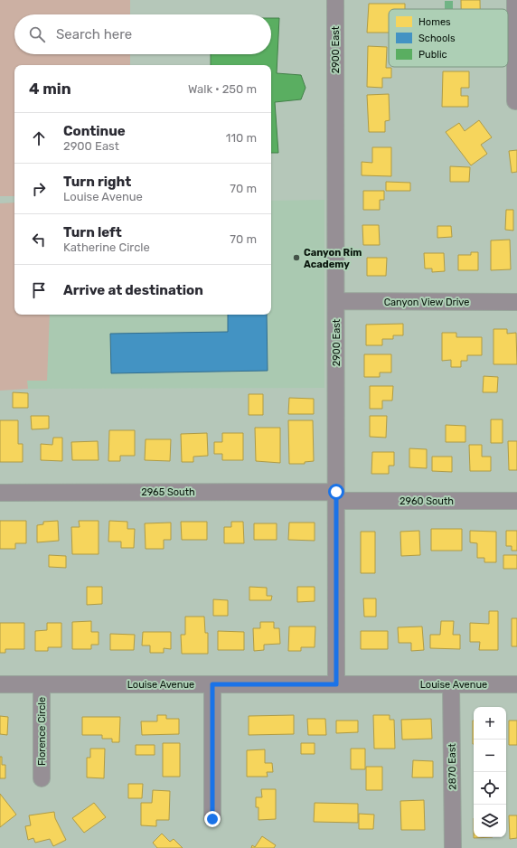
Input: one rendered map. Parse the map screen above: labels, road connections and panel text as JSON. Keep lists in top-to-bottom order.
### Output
{
  "streets": {
    "street": [
      "2900 East",
      "Canyon View Drive",
      "2965 South",
      "2960 South",
      "Louise Avenue",
      "Florence Circle",
      "2870 East"
    ]
  },
  "crossings": [
    ["2900 East", "Canyon View Drive"],
    ["2900 East", "2965 South"],
    ["2900 East", "2960 South"],
    ["2900 East", "Louise Avenue"],
    ["2965 South", "2960 South"],
    ["Louise Avenue", "Florence Circle"],
    ["Louise Avenue", "2870 East"]
  ],
  "places": ["Canyon Rim Academy"],
  "legend": ["Homes", "Schools", "Public"],
  "page": {
    "search": "Search here",
    "heading": ["4 min", "Walk · 250 m"],
    "list": [
      ["Continue", "2900 East", "110 m"],
      ["Turn right", "Louise Avenue", "70 m"],
      ["Turn left", "Katherine Circle", "70 m"],
      "Arrive at destination"
    ],
    "map_buttons": ["+", "−"]
  }
}
